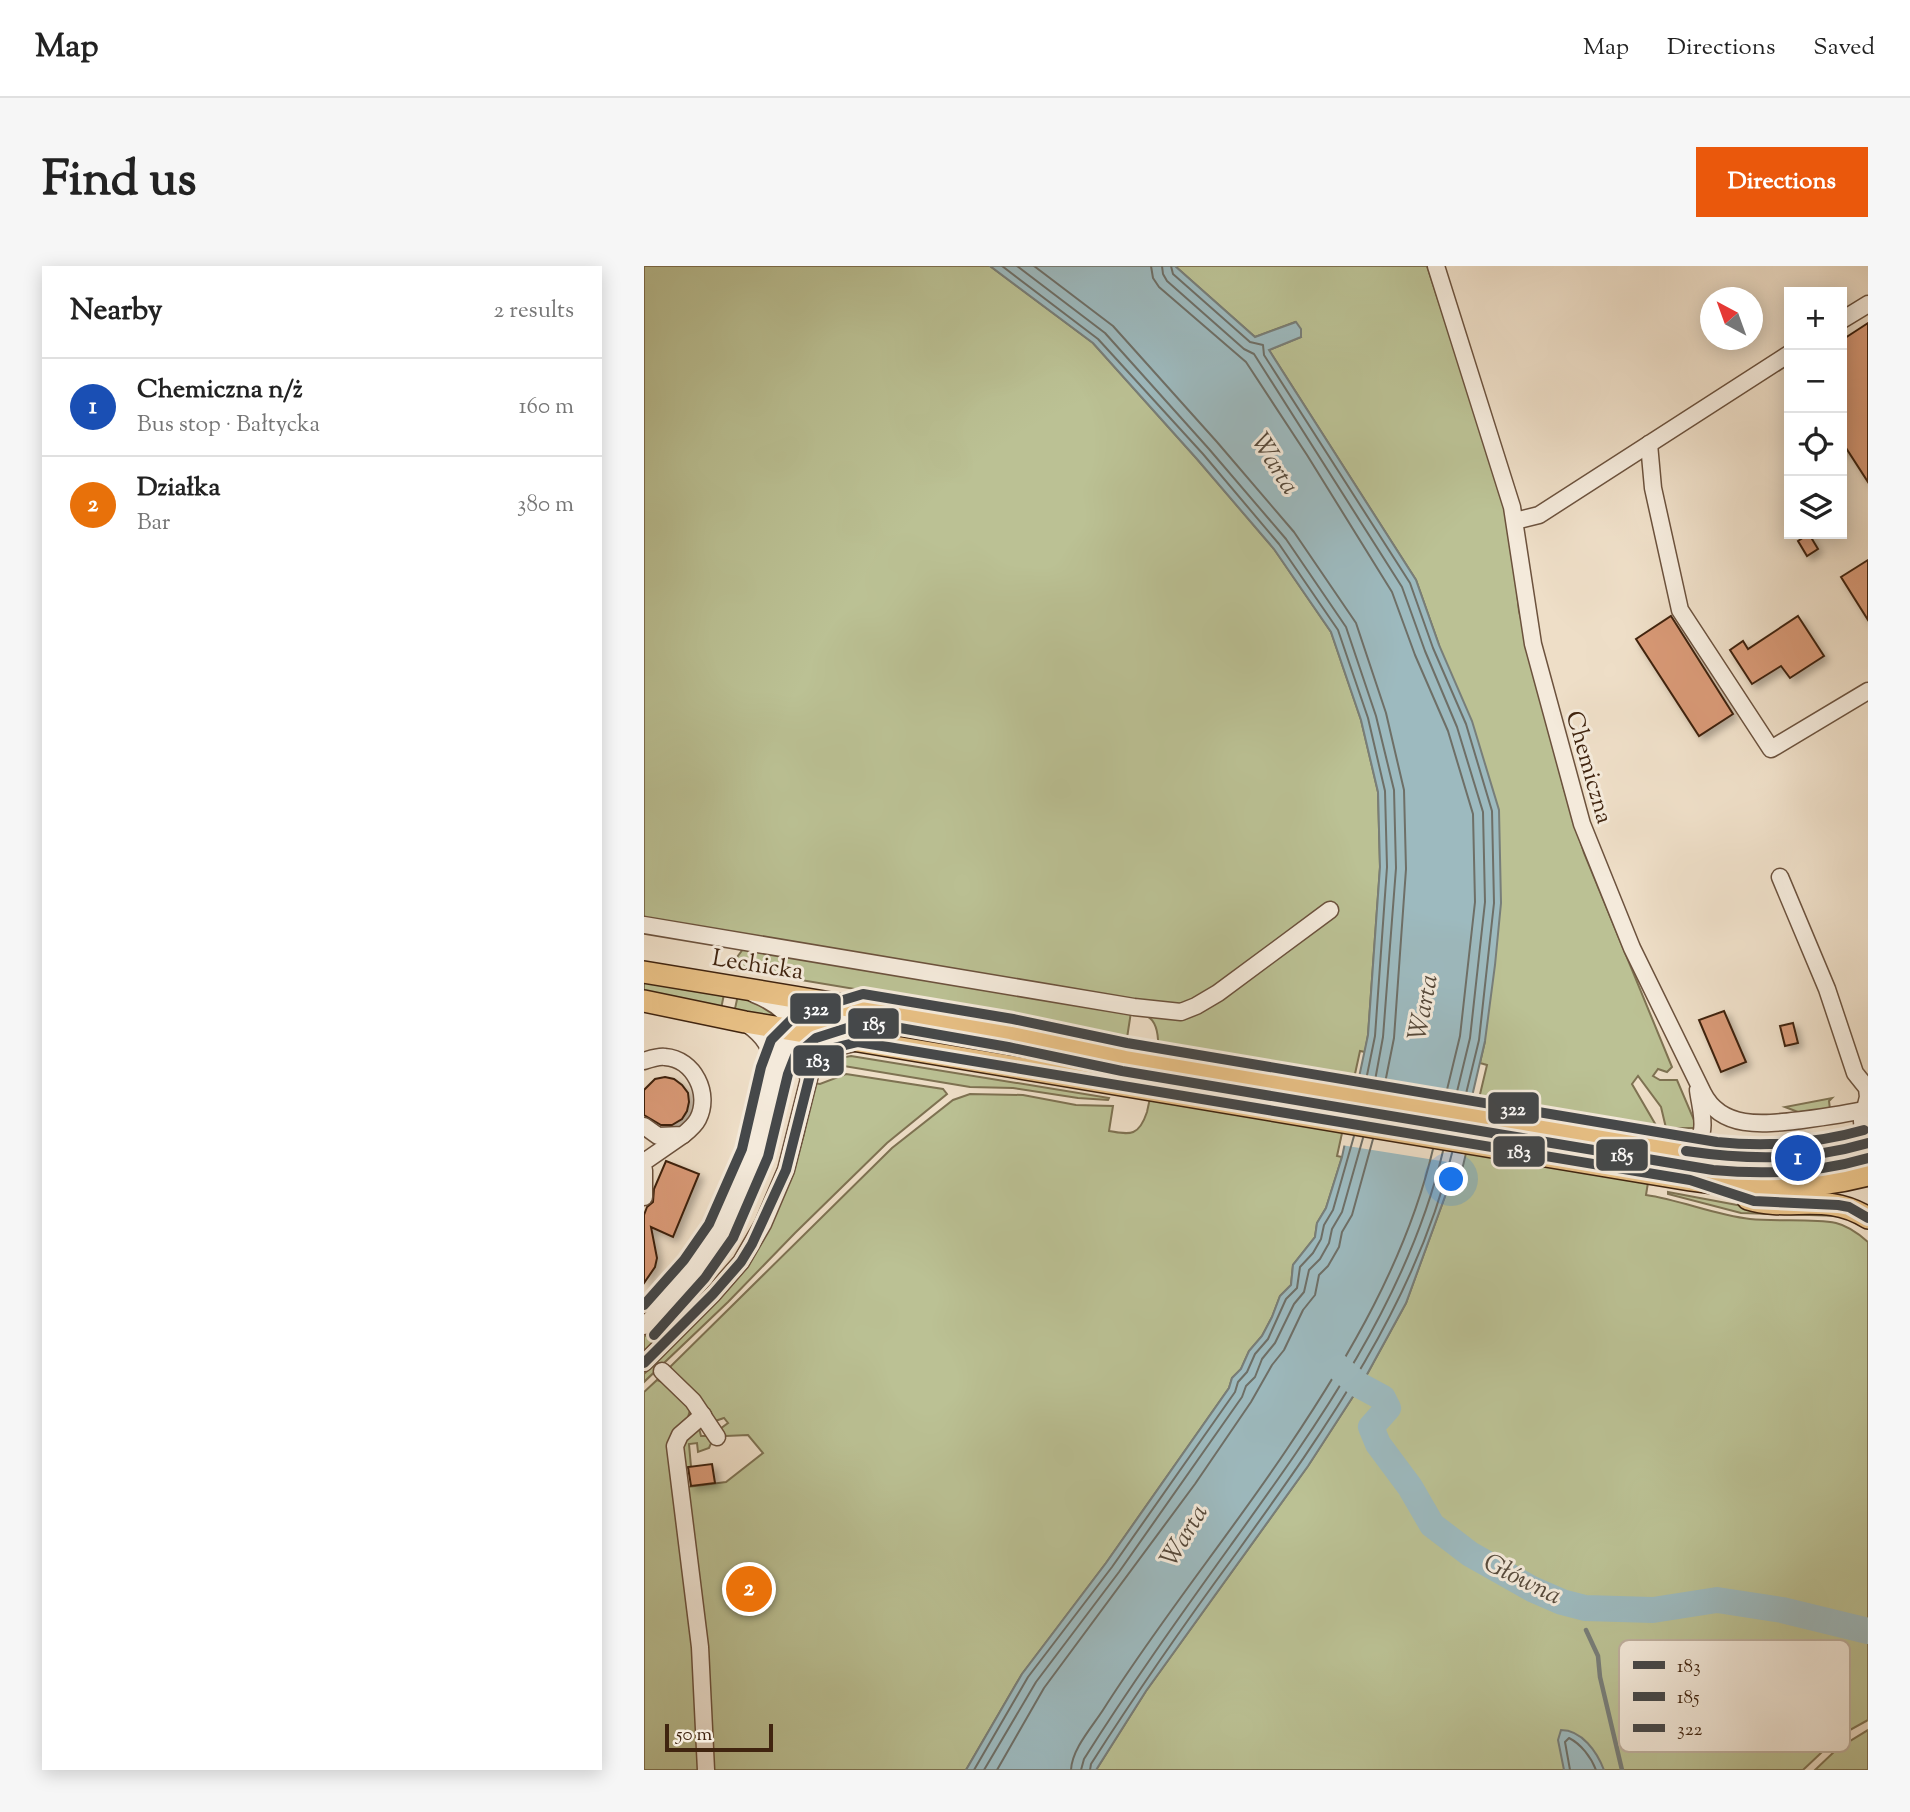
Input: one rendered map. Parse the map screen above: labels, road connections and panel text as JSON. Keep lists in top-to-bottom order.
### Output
{
  "streets": {
    "main road": ["Lechicka"],
    "street": ["Chemiczna"]
  },
  "water": ["Warta", "Główna"],
  "lines": ["transit line 322", "transit line 185", "transit line 183"],
  "legend": ["183", "185", "322"],
  "scale_bar": "50 m",
  "north": "top left",
  "page": {
    "header": "Map",
    "nav": ["Map", "Directions", "Saved"],
    "title": "Find us",
    "buttons": "Directions",
    "heading": ["Nearby", "2 results"],
    "map_buttons": ["+", "−"],
    "list": [
      {
        "mark": "1",
        "name": "Chemiczna n/ż",
        "note": "Bus stop · Bałtycka",
        "value": "160 m"
      },
      {
        "mark": "2",
        "name": "Działka",
        "note": "Bar",
        "value": "380 m"
      }
    ],
    "pins": ["1", "2"],
    "scale": "50 m"
  }
}
